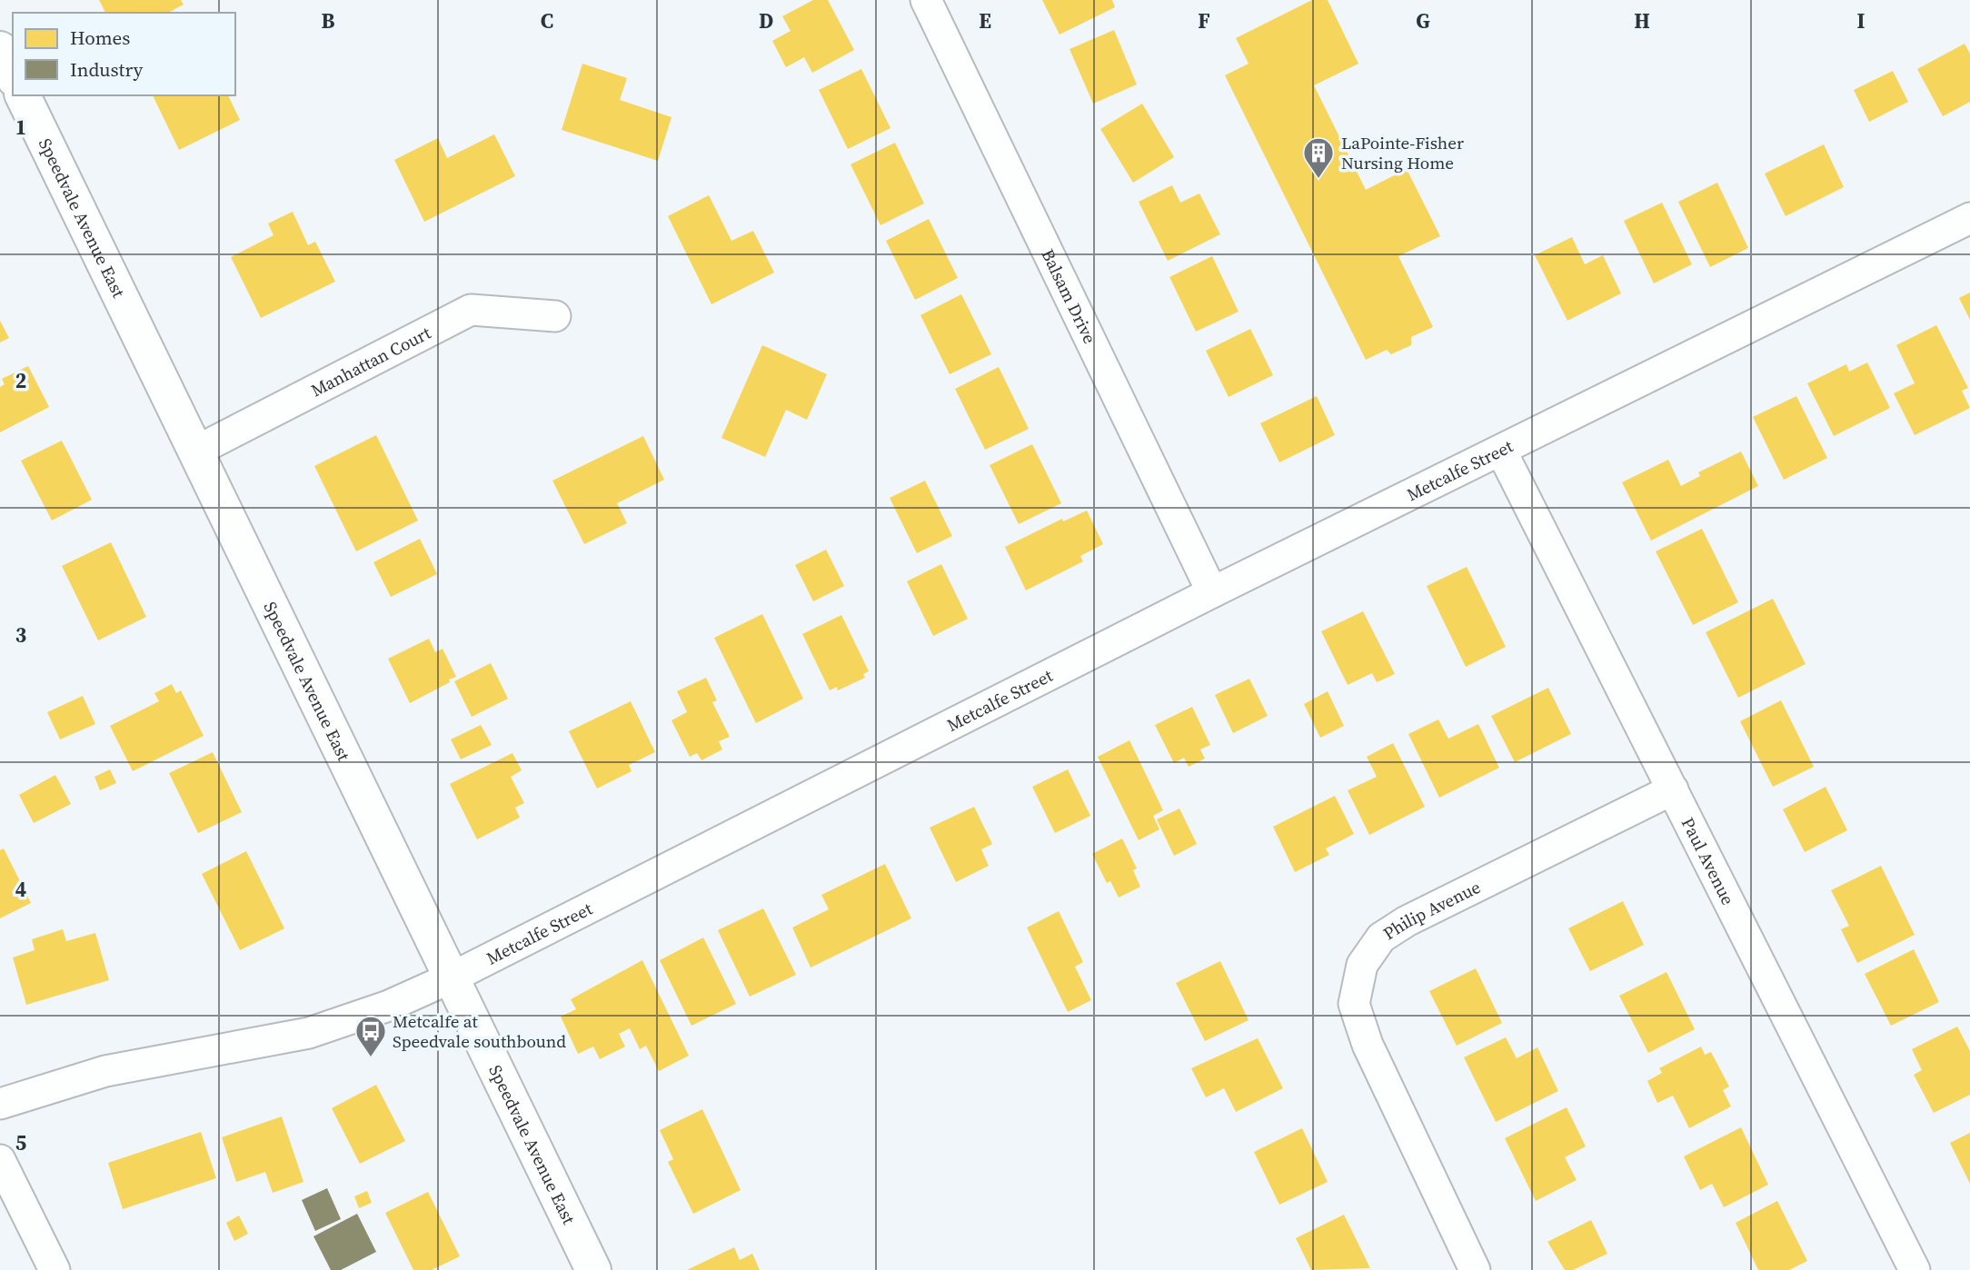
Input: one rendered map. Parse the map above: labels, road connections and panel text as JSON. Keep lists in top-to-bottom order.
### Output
{
  "streets": {
    "main road": ["Speedvale Avenue East"],
    "street": [
      "Balsam Drive",
      "Manhattan Court",
      "Metcalfe Street",
      "Paul Avenue",
      "Philip Avenue"
    ]
  },
  "crossings": [
    ["Speedvale Avenue East", "Manhattan Court"],
    ["Speedvale Avenue East", "Metcalfe Street"],
    ["Balsam Drive", "Metcalfe Street"],
    ["Metcalfe Street", "Paul Avenue"],
    ["Paul Avenue", "Philip Avenue"]
  ],
  "places": {
    "building": ["LaPointe-Fisher Nursing Home"],
    "bus stop": ["Metcalfe at Speedvale southbound"]
  },
  "legend": ["Homes", "Industry"],
  "grid": {
    "columns": [
      "B",
      "C",
      "D",
      "E",
      "F",
      "G",
      "H",
      "I"
    ],
    "rows": [
      "1",
      "2",
      "3",
      "4",
      "5"
    ]
  }
}
